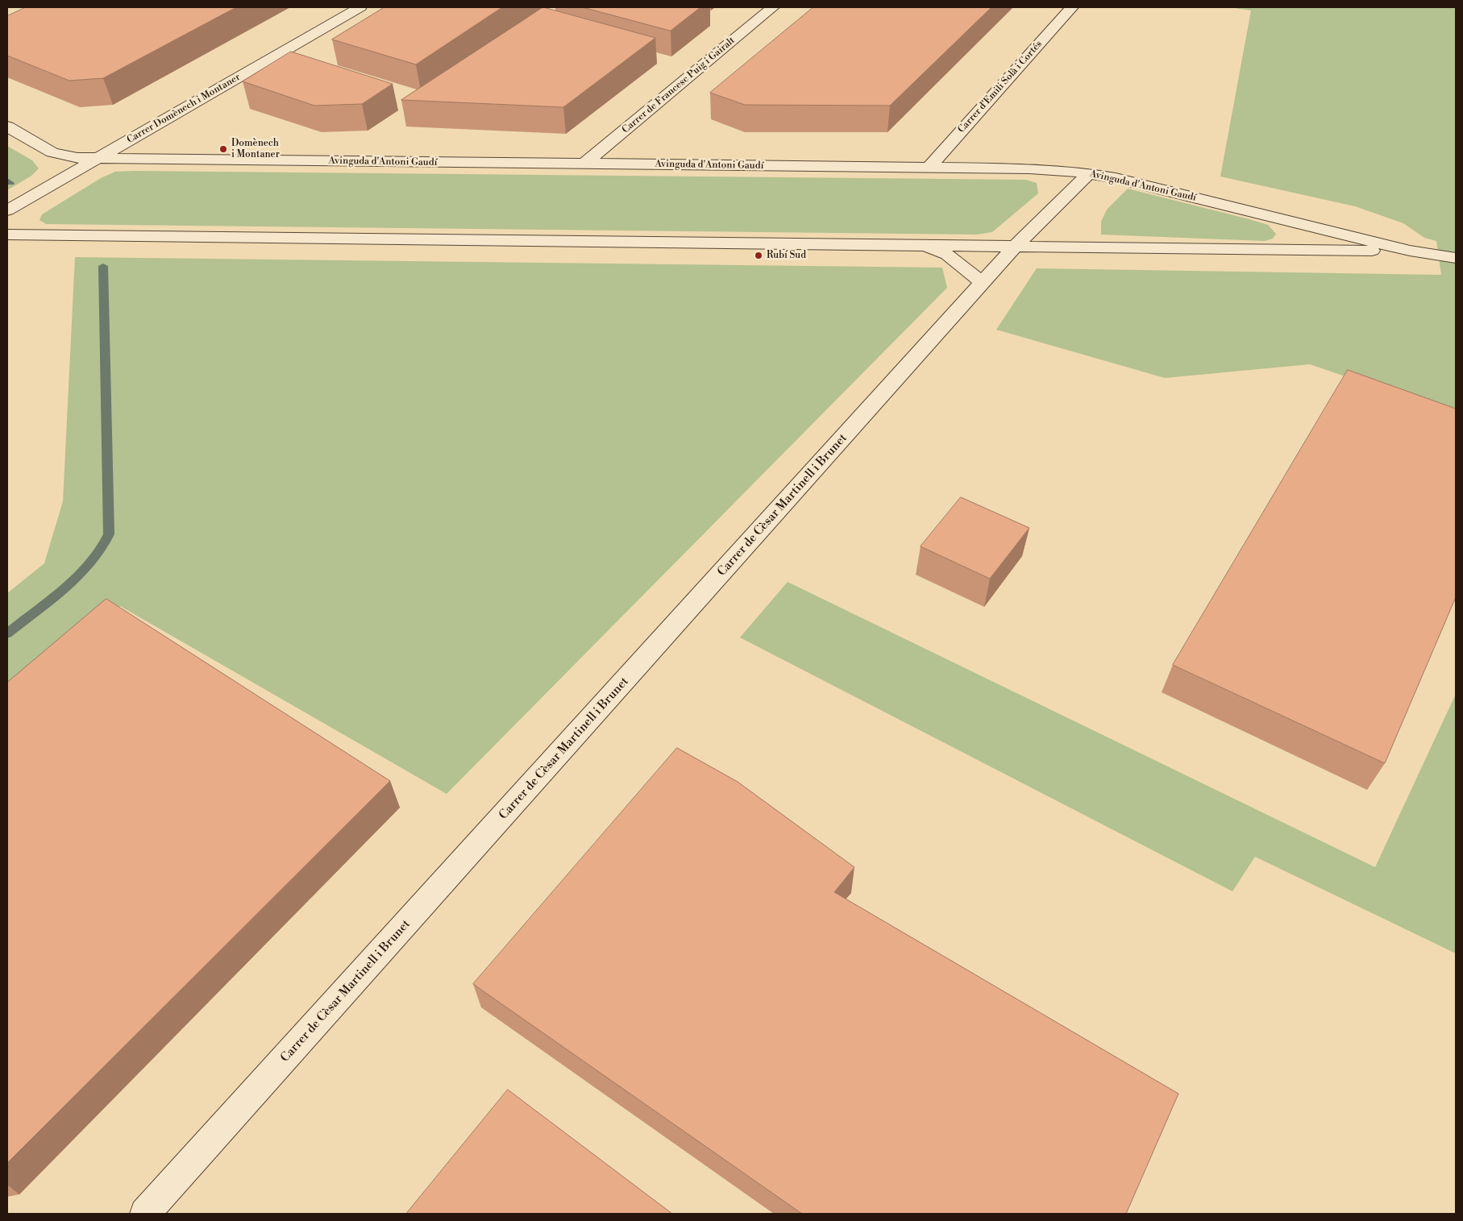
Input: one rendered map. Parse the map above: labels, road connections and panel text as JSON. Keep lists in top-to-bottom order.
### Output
{
  "streets": {
    "street": [
      "Carrer de Francesc Puig i Gairalt",
      "Carrer d'Emili Solà i Cortés",
      "Carrer Domènech i Montaner",
      "Avinguda d'Antoni Gaudí",
      "Carrer de Cèsar Martinell i Brunet"
    ]
  },
  "crossings": [
    ["Carrer de Francesc Puig i Gairalt", "Avinguda d'Antoni Gaudí"],
    ["Carrer d'Emili Solà i Cortés", "Avinguda d'Antoni Gaudí"],
    ["Carrer Domènech i Montaner", "Avinguda d'Antoni Gaudí"],
    ["Avinguda d'Antoni Gaudí", "Carrer de Cèsar Martinell i Brunet"]
  ],
  "places": ["Domènech i Montaner", "Rubí Sud"]
}
